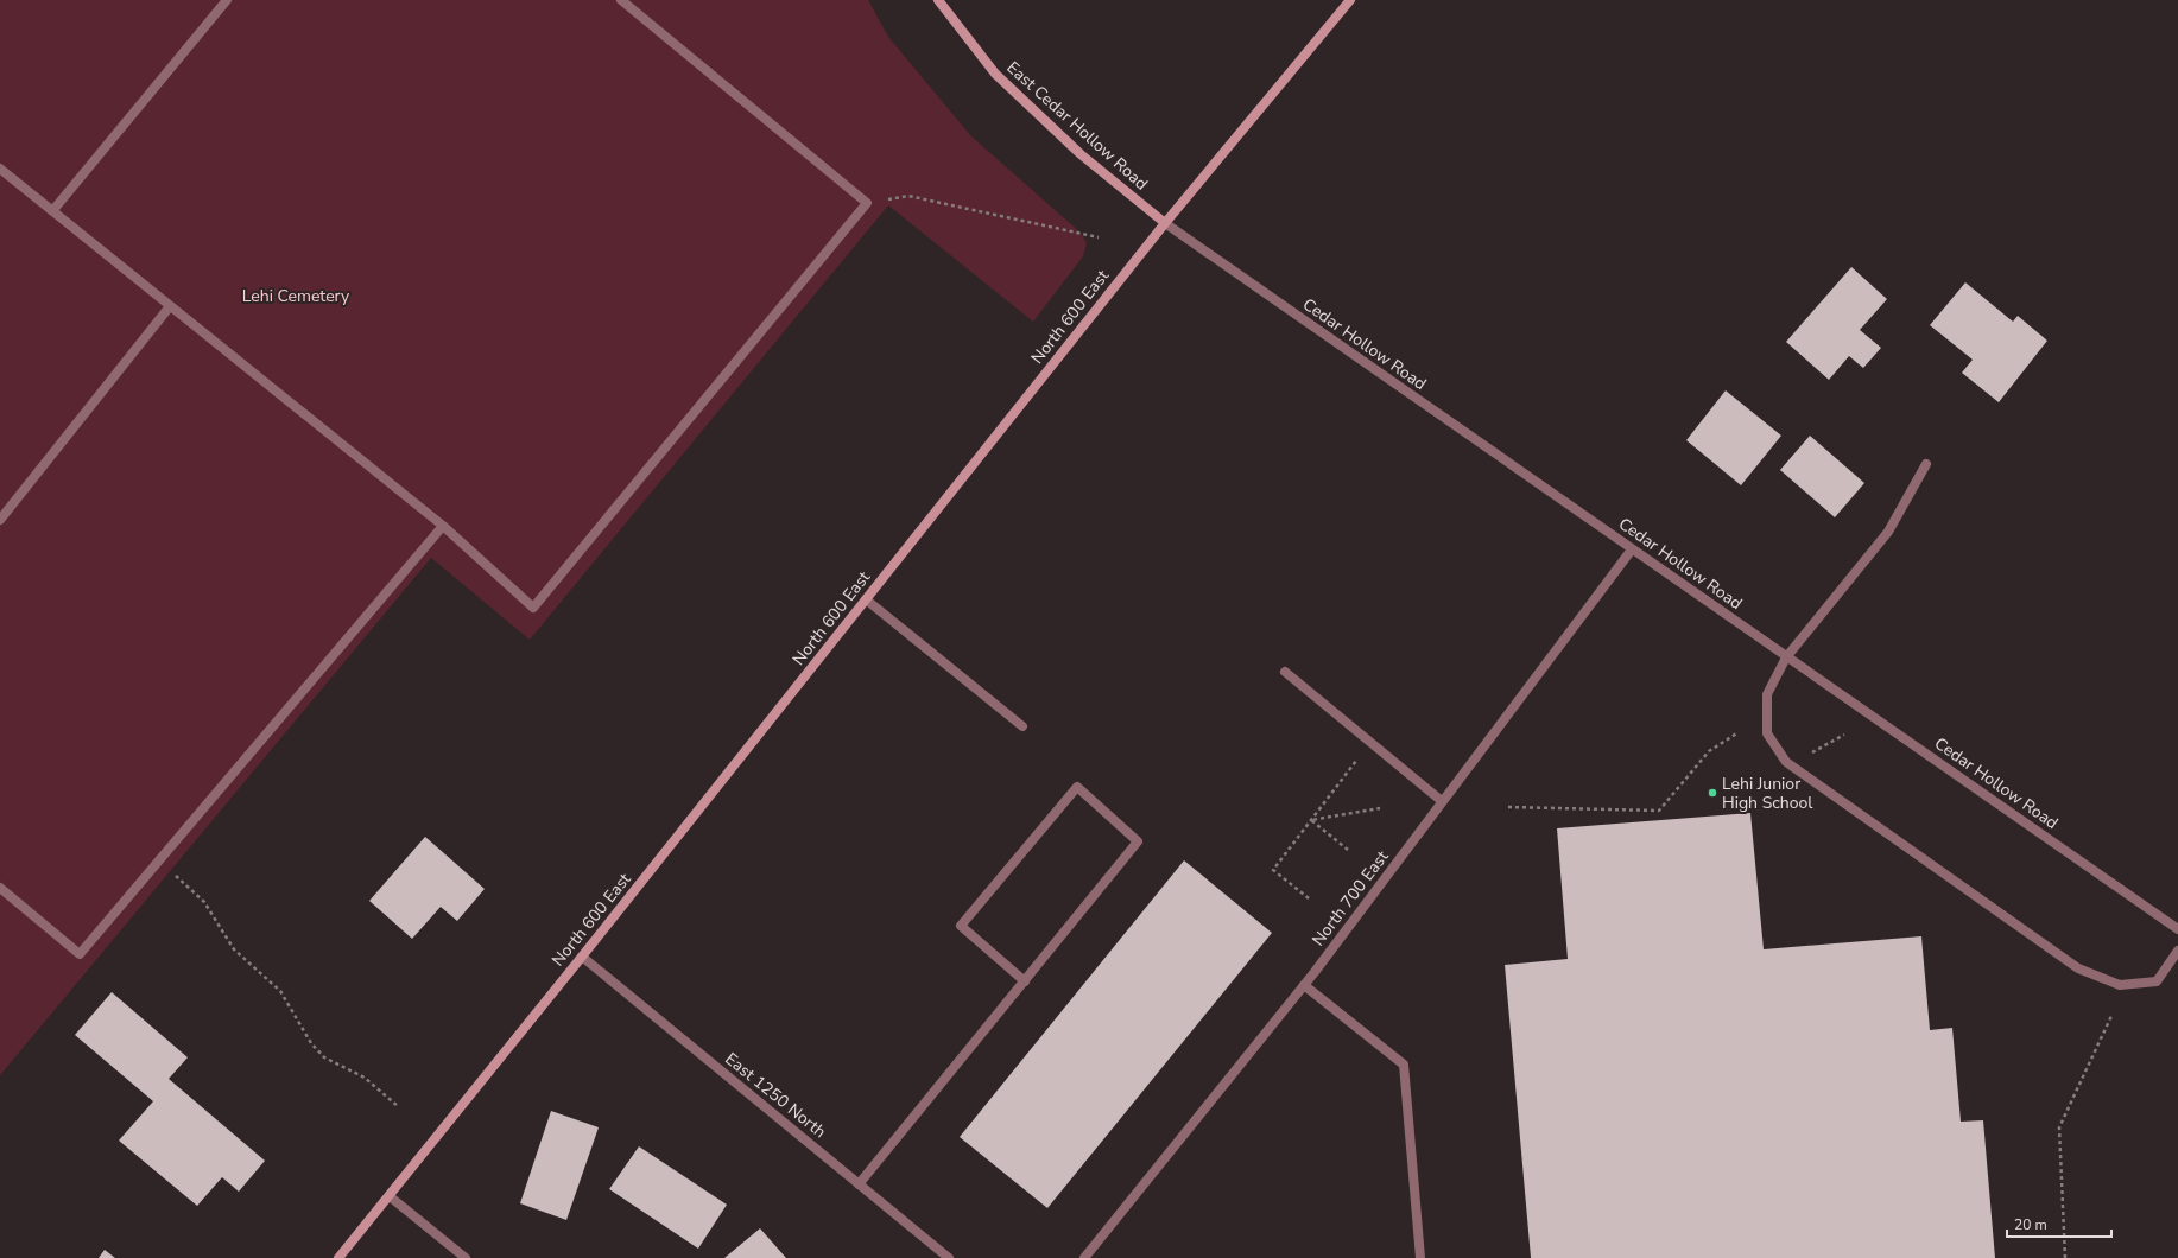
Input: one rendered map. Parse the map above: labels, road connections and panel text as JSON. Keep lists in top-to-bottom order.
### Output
{
  "streets": {
    "street": [
      "East Cedar Hollow Road",
      "North 600 East",
      "Cedar Hollow Road",
      "North 700 East",
      "East 1250 North"
    ]
  },
  "crossings": [
    ["East Cedar Hollow Road", "North 600 East"],
    ["East Cedar Hollow Road", "Cedar Hollow Road"],
    ["North 600 East", "Cedar Hollow Road"],
    ["North 600 East", "East 1250 North"],
    ["Cedar Hollow Road", "North 700 East"]
  ],
  "parks": ["Lehi Cemetery"],
  "places": ["Lehi Junior High School"],
  "scale_bar": "20 m"
}
